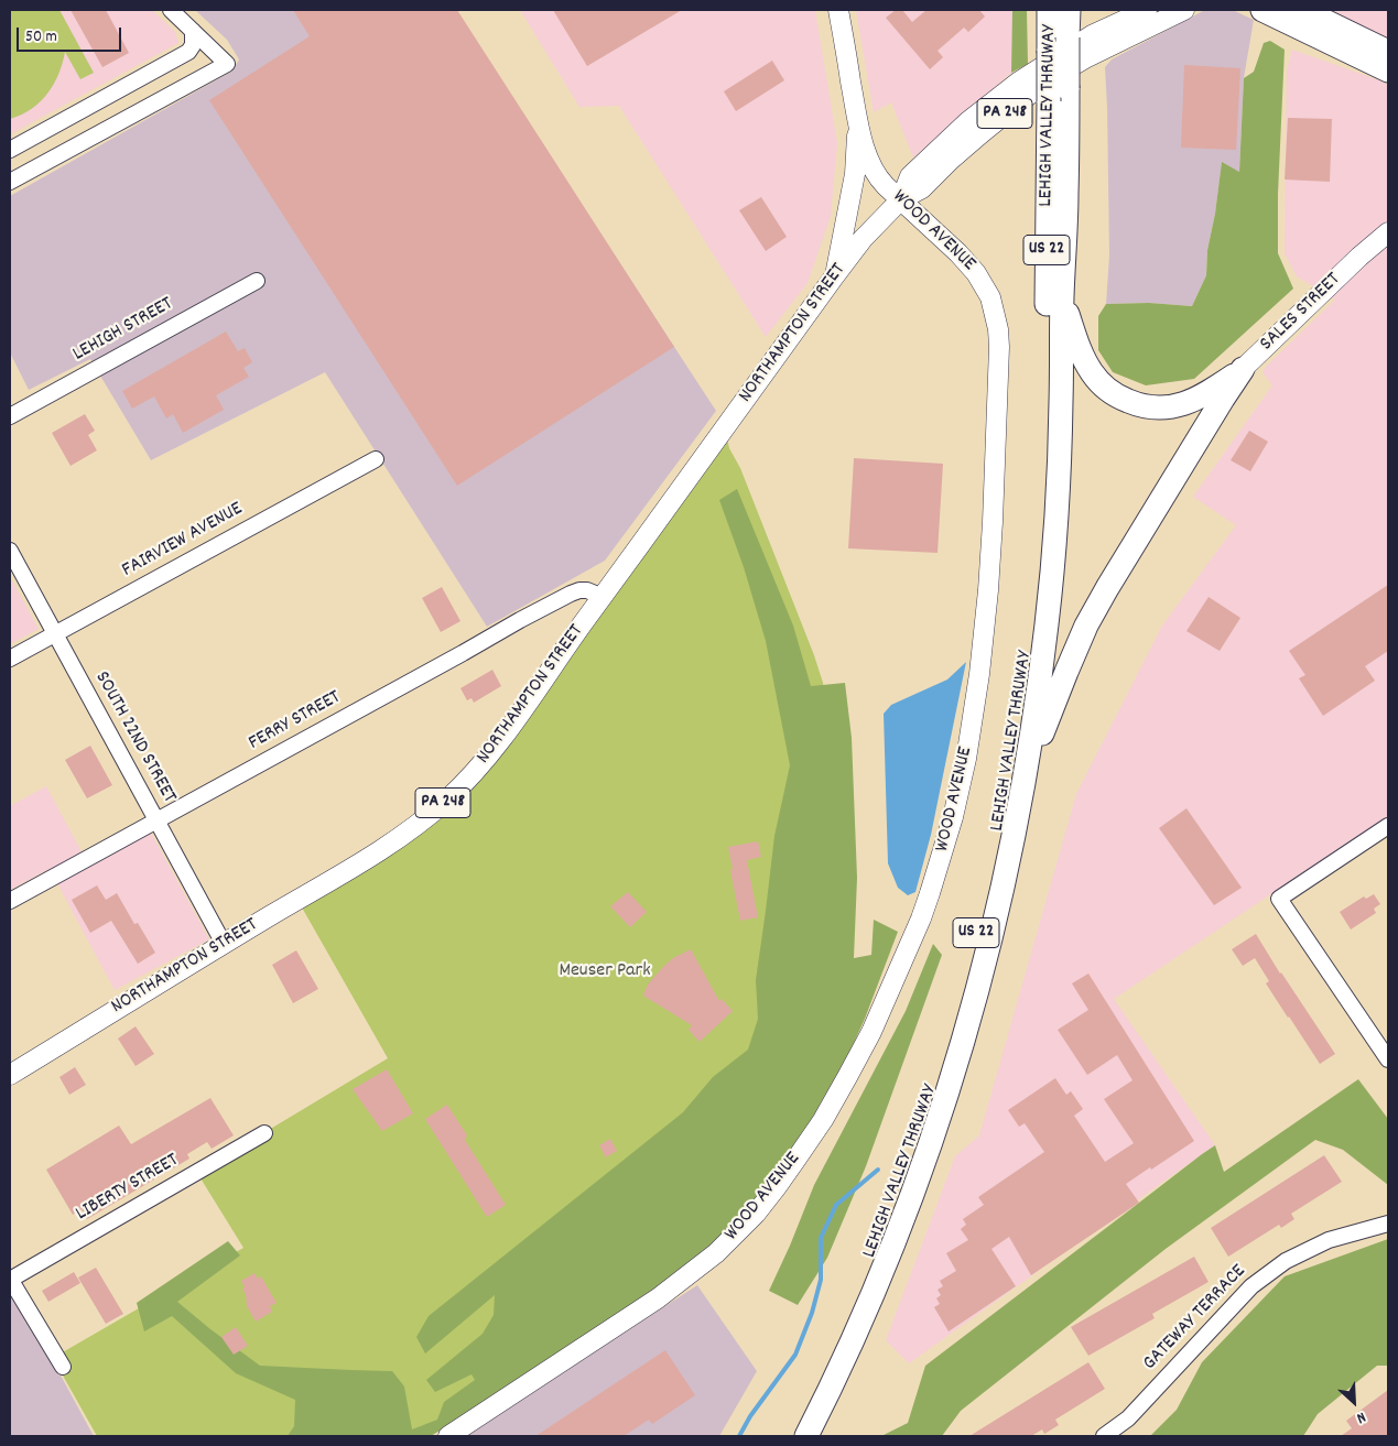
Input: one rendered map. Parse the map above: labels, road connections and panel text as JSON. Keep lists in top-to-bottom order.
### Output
{
  "streets": {
    "highway": ["LEHIGH VALLEY THRUWAY", "US 22"],
    "main road": [
      "PA 248",
      "WOOD AVENUE",
      "SALES STREET",
      "NORTHAMPTON STREET"
    ],
    "street": [
      "LEHIGH STREET",
      "FAIRVIEW AVENUE",
      "FERRY STREET",
      "SOUTH 22ND STREET",
      "LIBERTY STREET",
      "GATEWAY TERRACE"
    ]
  },
  "crossings": [
    ["WOOD AVENUE", "NORTHAMPTON STREET"],
    ["NORTHAMPTON STREET", "FERRY STREET"],
    ["NORTHAMPTON STREET", "SOUTH 22ND STREET"],
    ["FAIRVIEW AVENUE", "SOUTH 22ND STREET"],
    ["FERRY STREET", "SOUTH 22ND STREET"]
  ],
  "parks": ["Meuser Park"],
  "scale_bar": "50 m",
  "north": "bottom right"
}
